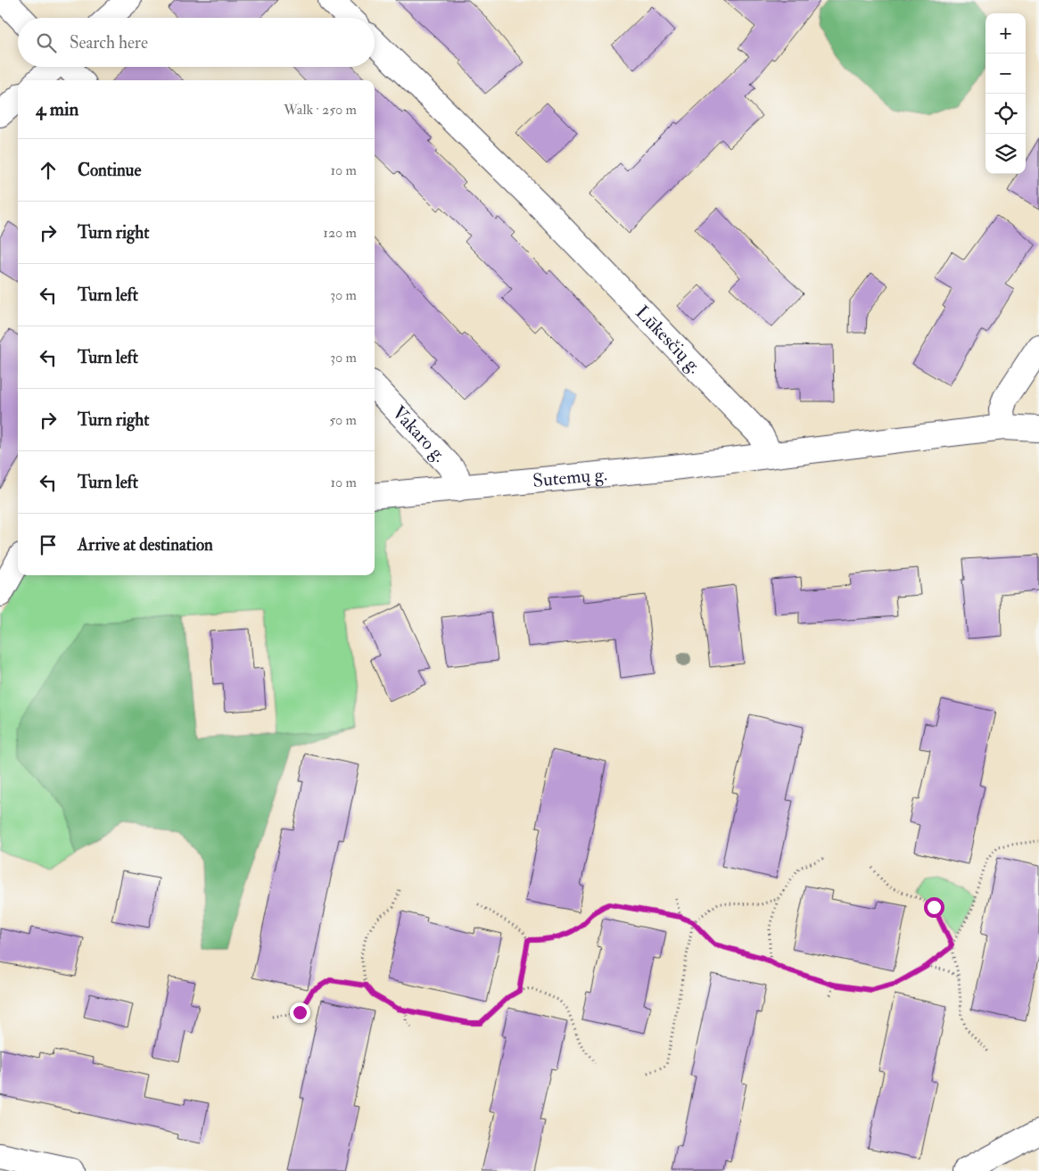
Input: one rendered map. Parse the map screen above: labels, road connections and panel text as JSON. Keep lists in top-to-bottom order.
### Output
{
  "streets": {
    "street": ["Lūkesčių g.", "Vakaro g.", "Sutemų g."]
  },
  "crossings": [
    ["Lūkesčių g.", "Sutemų g."],
    ["Vakaro g.", "Sutemų g."]
  ],
  "page": {
    "map_buttons": ["+", "−"],
    "search": "Search here",
    "heading": ["4 min", "Walk · 250 m"],
    "list": [
      ["Continue", "10 m"],
      ["Turn right", "120 m"],
      ["Turn left", "30 m"],
      ["Turn left", "30 m"],
      ["Turn right", "50 m"],
      ["Turn left", "10 m"],
      "Arrive at destination"
    ]
  }
}
